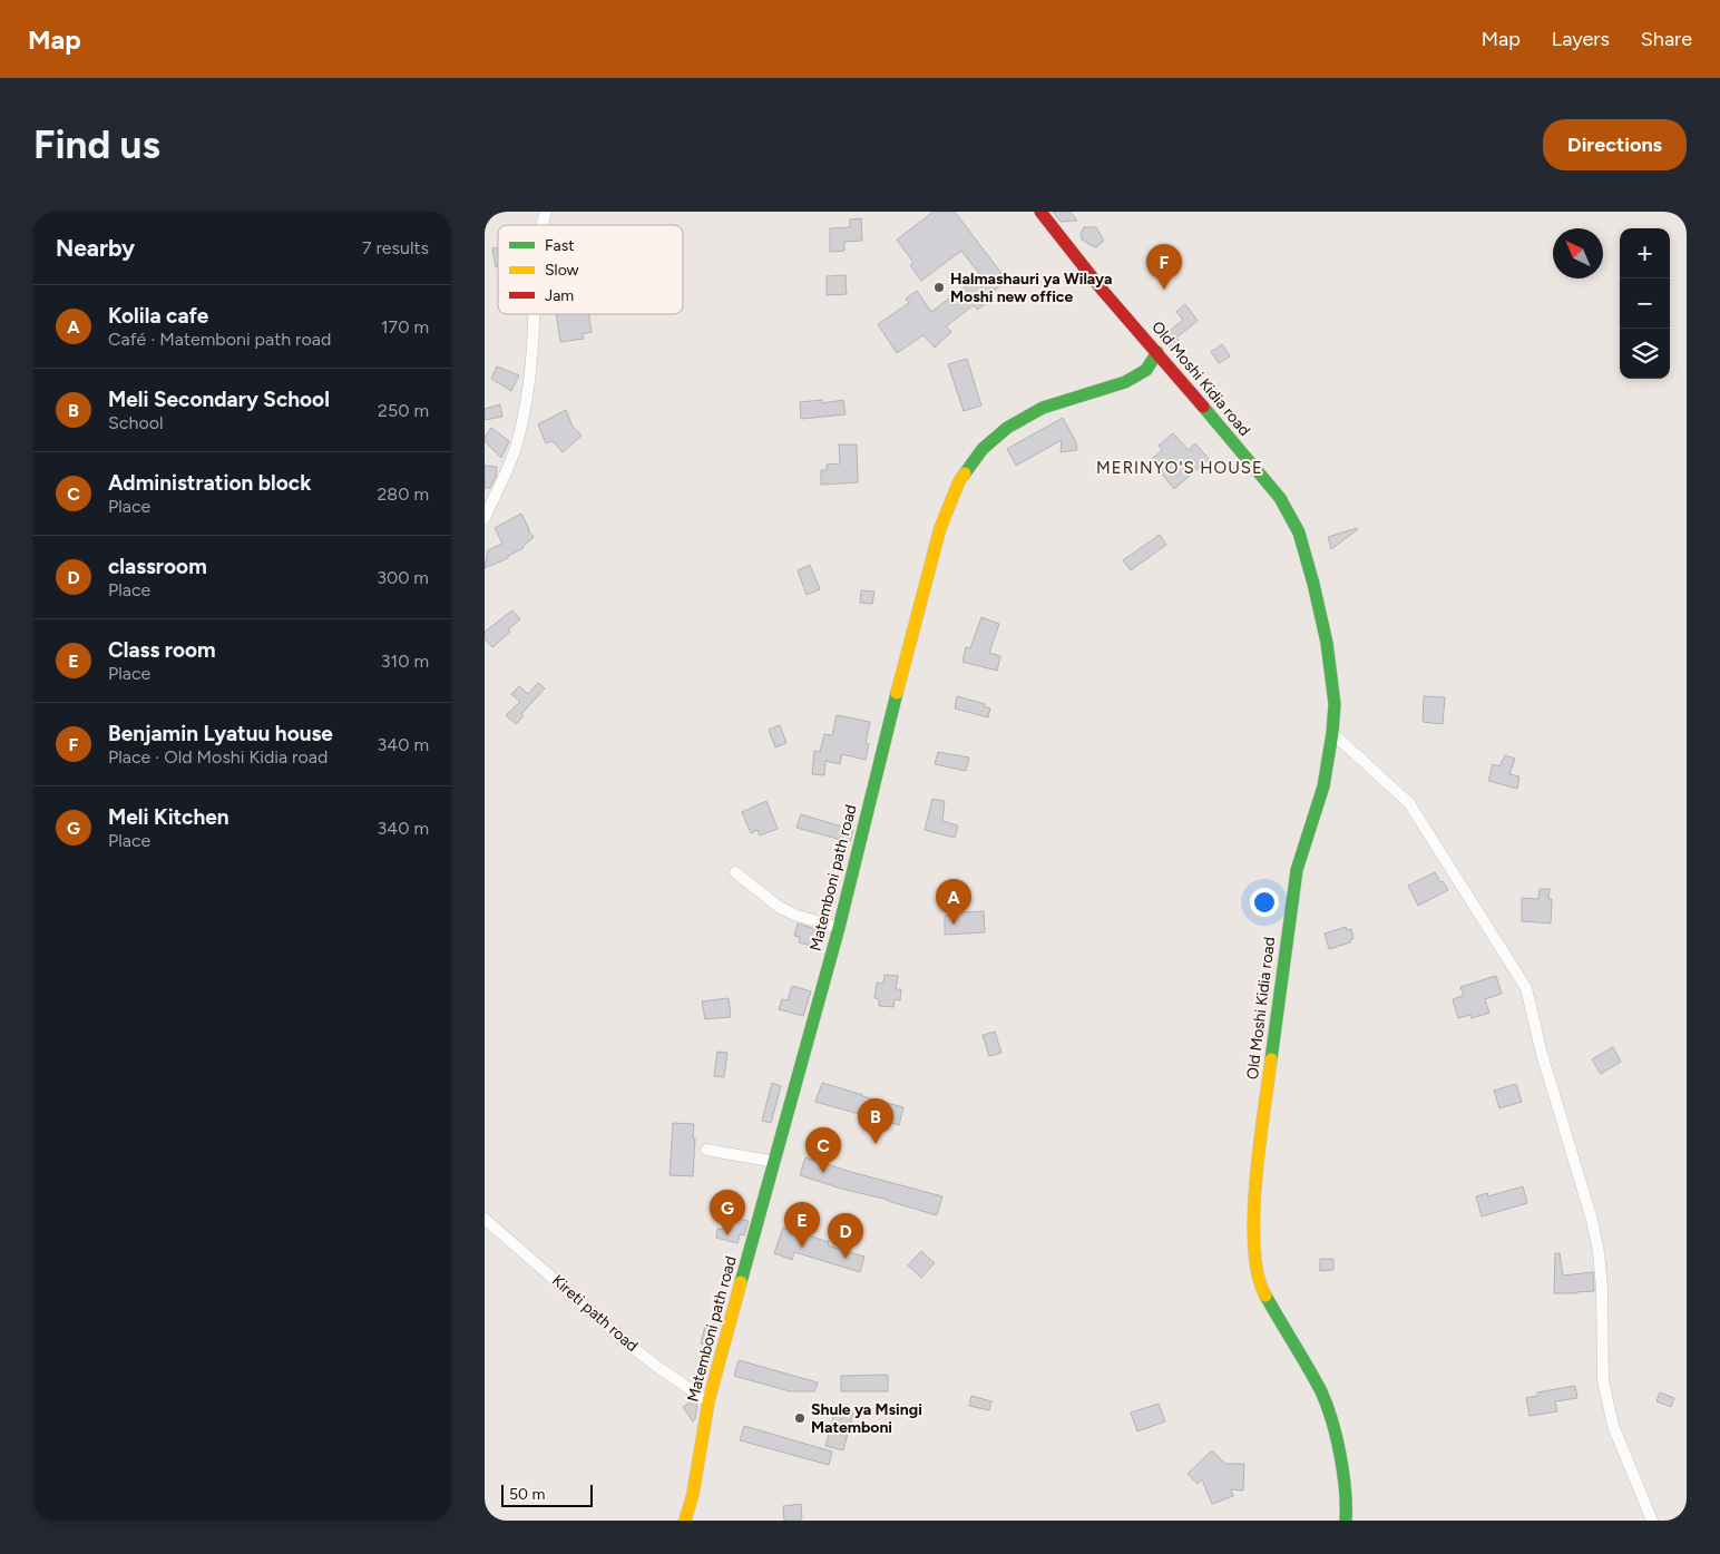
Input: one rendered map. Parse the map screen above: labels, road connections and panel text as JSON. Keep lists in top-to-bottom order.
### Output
{
  "streets": {
    "street": ["Old Moshi Kidia road", "Matemboni path road", "Kireti path road"]
  },
  "crossings": [
    ["Old Moshi Kidia road", "Matemboni path road"],
    ["Matemboni path road", "Kireti path road"]
  ],
  "districts": ["MERINYO'S HOUSE"],
  "places": ["Halmashauri ya Wilaya Moshi new office", "Shule ya Msingi Matemboni"],
  "legend": ["Fast", "Slow", "Jam"],
  "scale_bar": "50 m",
  "north": "top left",
  "page": {
    "header": "Map",
    "nav": ["Map", "Layers", "Share"],
    "buttons": "Directions",
    "title": "Find us",
    "heading": ["Nearby", "7 results"],
    "map_buttons": ["+", "−"],
    "pins": [
      "F",
      "A",
      "B",
      "C",
      "G",
      "E",
      "D"
    ],
    "list": [
      {
        "mark": "A",
        "name": "Kolila cafe",
        "note": "Café · Matemboni path road",
        "value": "170 m"
      },
      {
        "mark": "B",
        "name": "Meli Secondary School",
        "note": "School",
        "value": "250 m"
      },
      {
        "mark": "C",
        "name": "Administration block",
        "note": "Place",
        "value": "280 m"
      },
      {
        "mark": "D",
        "name": "classroom",
        "note": "Place",
        "value": "300 m"
      },
      {
        "mark": "E",
        "name": "Class room",
        "note": "Place",
        "value": "310 m"
      },
      {
        "mark": "F",
        "name": "Benjamin Lyatuu house",
        "note": "Place · Old Moshi Kidia road",
        "value": "340 m"
      },
      {
        "mark": "G",
        "name": "Meli Kitchen",
        "note": "Place",
        "value": "340 m"
      }
    ],
    "scale": "50 m"
  }
}
